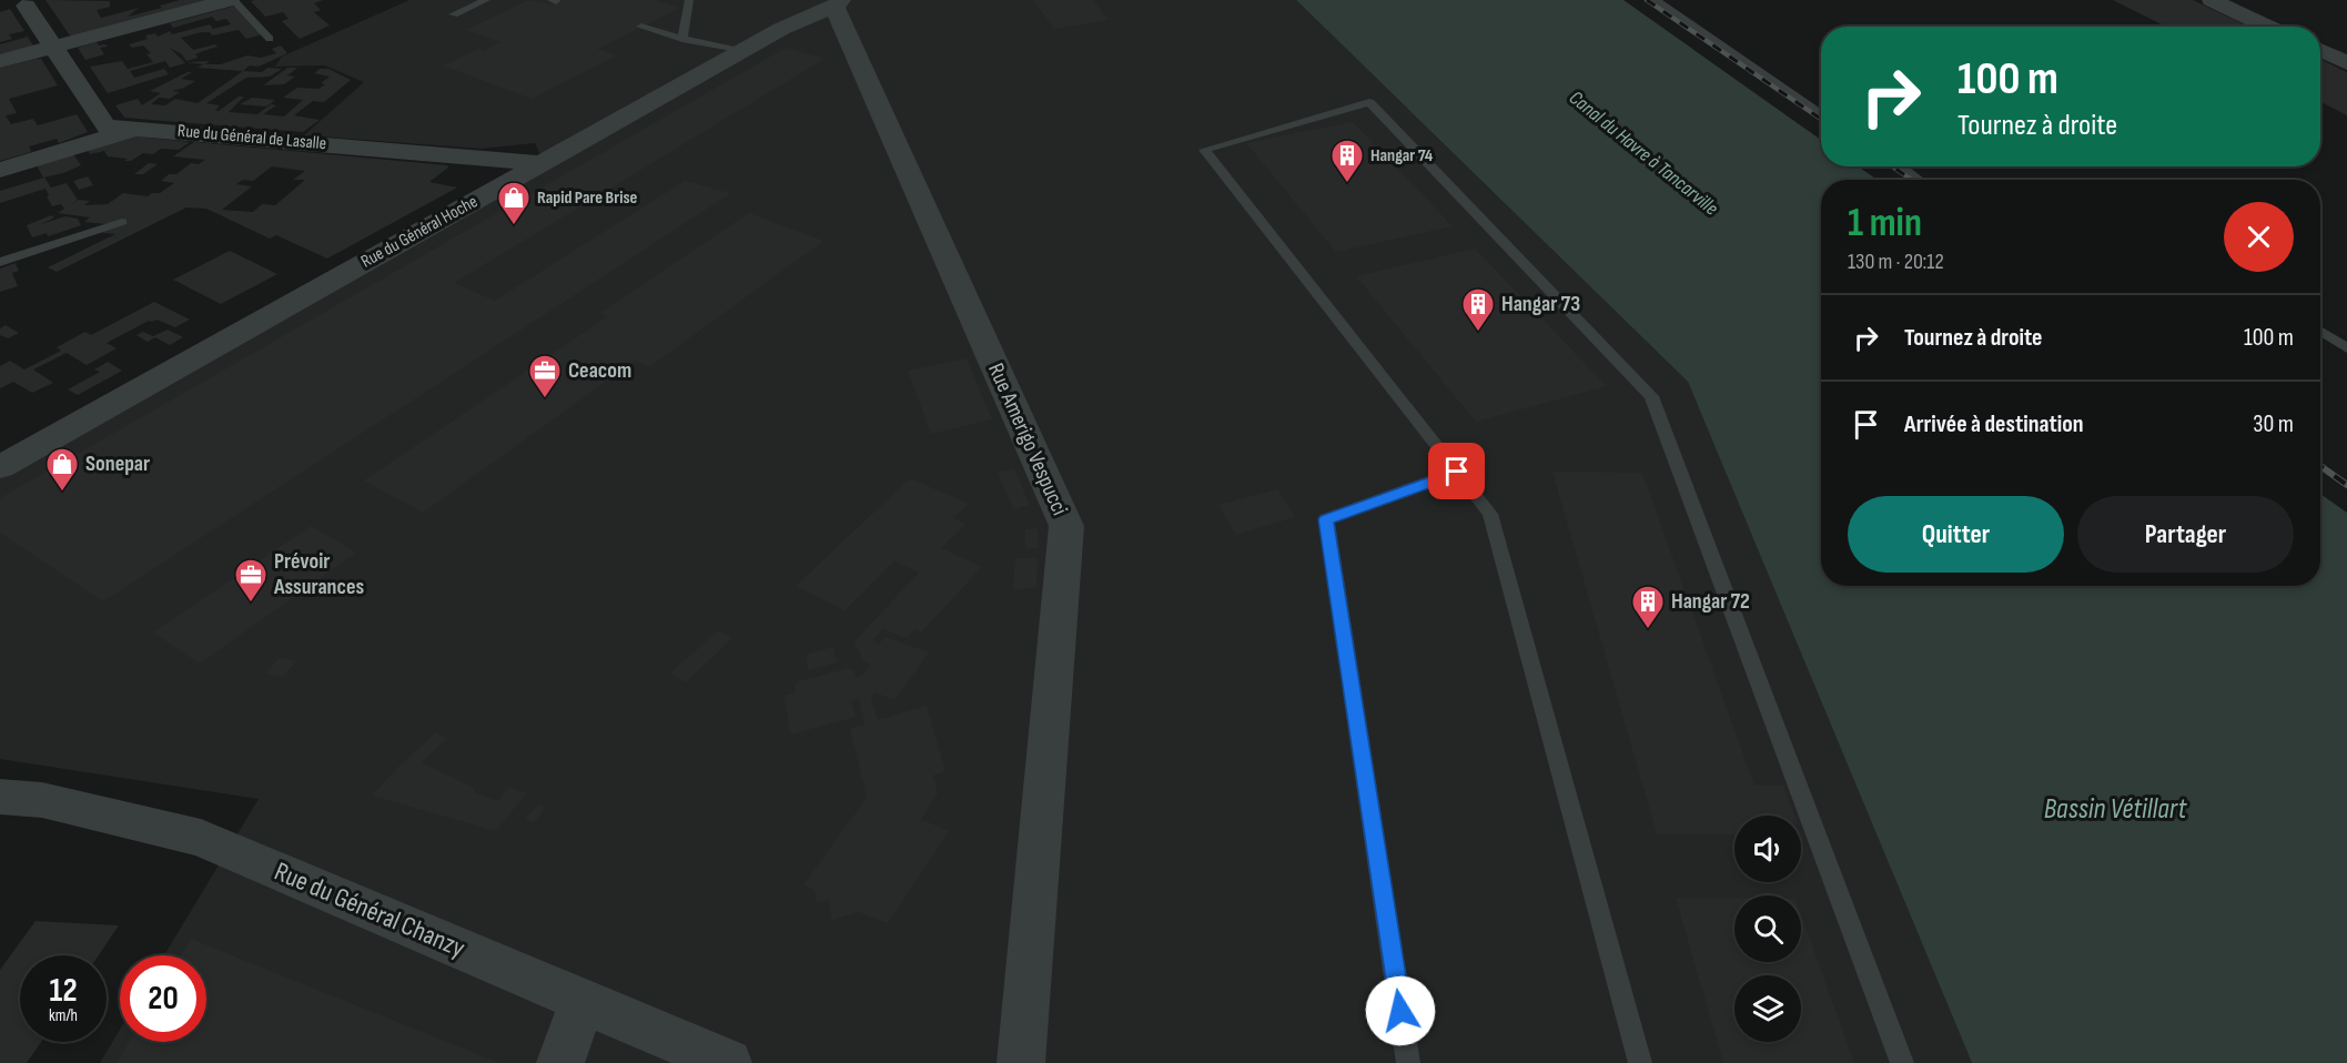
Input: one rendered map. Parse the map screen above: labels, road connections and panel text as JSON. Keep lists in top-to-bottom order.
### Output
{
  "streets": {
    "street": [
      "Rue du Général de Lasalle",
      "Rue du Général Hoche",
      "Rue Amerigo Vespucci",
      "Rue du Général Chanzy"
    ]
  },
  "crossings": [
    ["Rue du Général de Lasalle", "Rue du Général Hoche"],
    ["Rue du Général Hoche", "Rue Amerigo Vespucci"]
  ],
  "water": ["Canal du Havre à Tancarville", "Bassin Vétillart"],
  "places": {
    "building": ["Hangar 74", "Hangar 73", "Hangar 72"],
    "shop": ["Rapid Pare Brise", "Sonepar"],
    "office": ["Ceacom", "Prévoir Assurances"]
  },
  "page": {
    "turn": ["100 m", "Tournez à droite"],
    "heading": ["1 min", "130 m · 20:12"],
    "list": [
      {
        "name": "Tournez à droite",
        "value": "100 m"
      },
      {
        "name": "Arrivée à destination",
        "value": "30 m"
      }
    ],
    "buttons": ["Quitter", "Partager"],
    "speed": "12 km/h",
    "limit": "20"
  }
}
